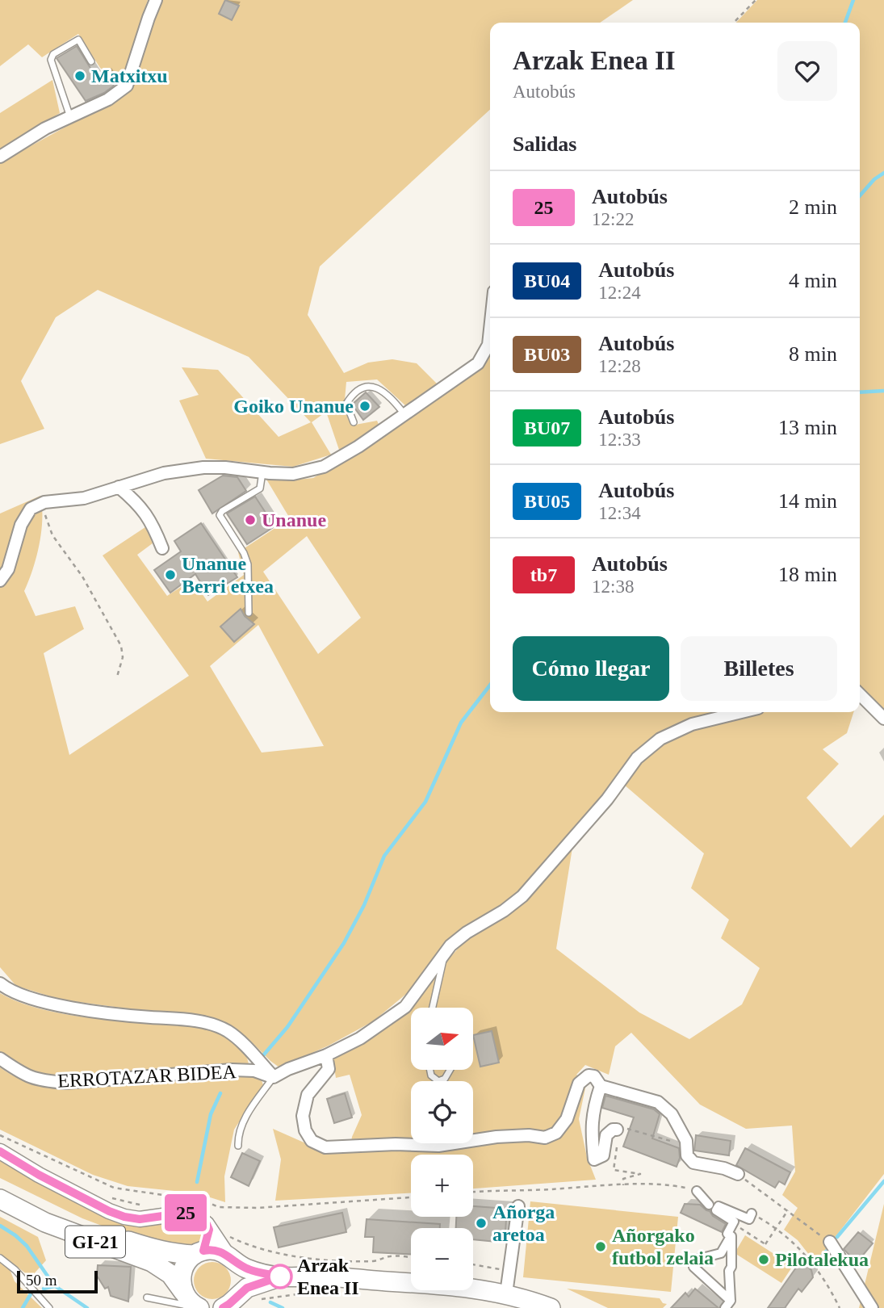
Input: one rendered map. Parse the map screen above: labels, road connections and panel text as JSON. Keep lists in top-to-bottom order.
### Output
{
  "streets": {
    "main road": ["GI-21"],
    "street": ["ERROTAZAR BIDEA"]
  },
  "places": [
    "Matxitxu",
    "Goiko Unanue",
    "Unanue",
    "Unanue Berri etxea",
    "Añorga aretoa",
    "Añorgako futbol zelaia",
    "Pilotalekua",
    "Arzak Enea II"
  ],
  "lines": ["bus line 25"],
  "scale_bar": "50 m",
  "north": "right",
  "page": {
    "on_map": "25",
    "heading": [
      ["Arzak Enea II", "Autobús"],
      "Salidas"
    ],
    "list": [
      {
        "mark": "25",
        "name": "Autobús",
        "note": "12:22",
        "value": "2 min"
      },
      {
        "mark": "BU04",
        "name": "Autobús",
        "note": "12:24",
        "value": "4 min"
      },
      {
        "mark": "BU03",
        "name": "Autobús",
        "note": "12:28",
        "value": "8 min"
      },
      {
        "mark": "BU07",
        "name": "Autobús",
        "note": "12:33",
        "value": "13 min"
      },
      {
        "mark": "BU05",
        "name": "Autobús",
        "note": "12:34",
        "value": "14 min"
      },
      {
        "mark": "tb7",
        "name": "Autobús",
        "note": "12:38",
        "value": "18 min"
      }
    ],
    "buttons": ["Cómo llegar", "Billetes"],
    "map_buttons": ["+", "−"],
    "scale": "50 m"
  }
}
